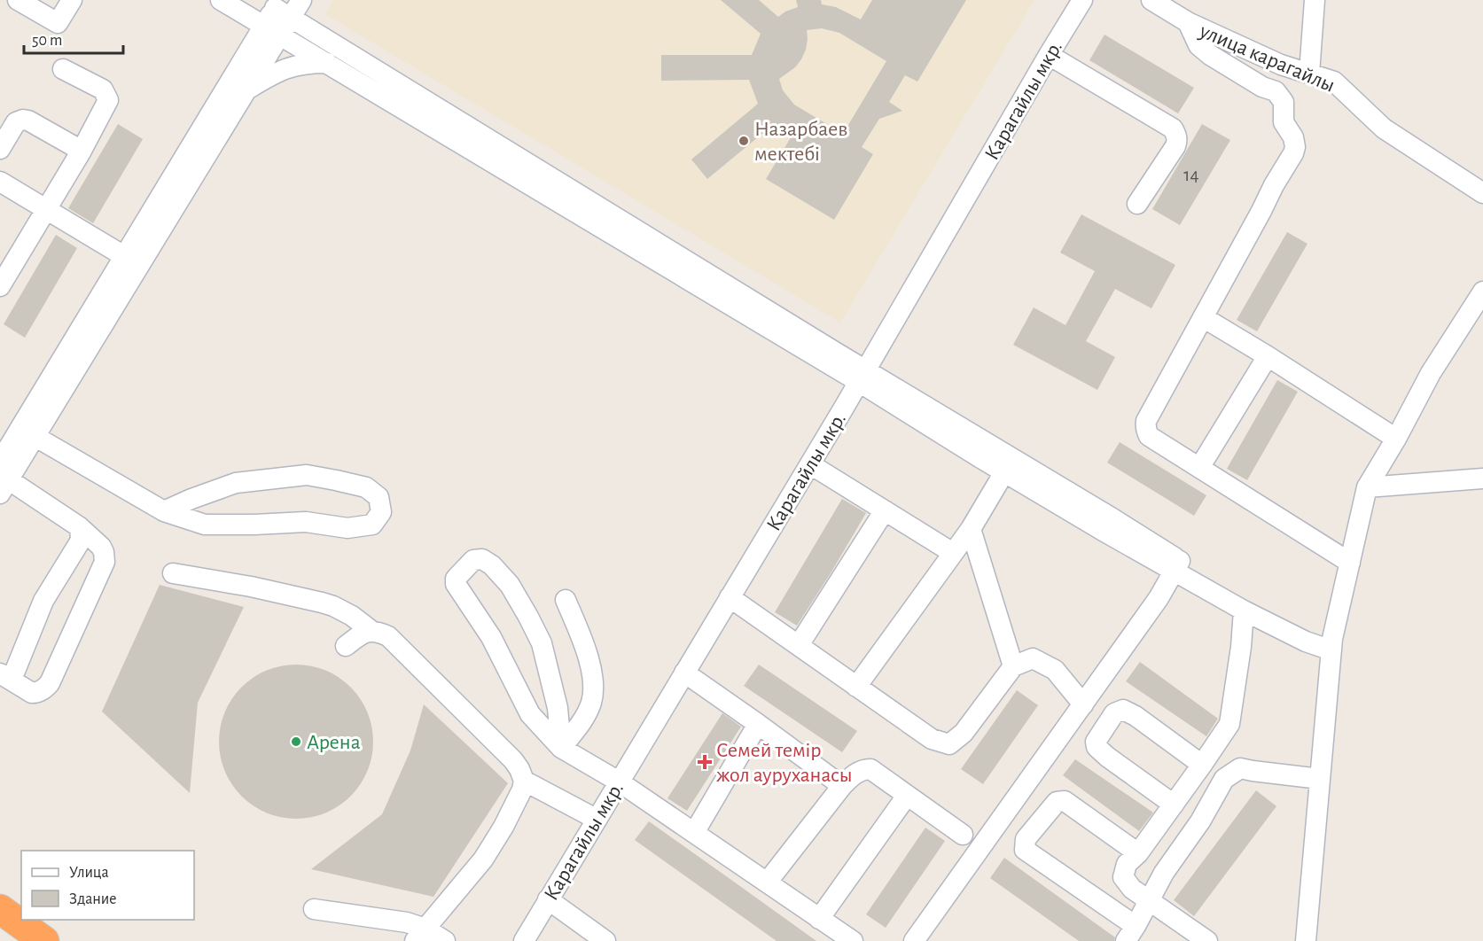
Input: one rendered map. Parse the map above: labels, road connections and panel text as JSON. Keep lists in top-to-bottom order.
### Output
{
  "streets": {
    "street": ["улица карагайлы", "Карагайлы мкр."]
  },
  "places": {
    "other": ["Назарбаев мектебі", "Арена"],
    "health": ["Семей темір жол ауруханасы"]
  },
  "house_numbers": ["14"],
  "legend": ["Улица", "Здание"],
  "scale_bar": "50 m"
}
